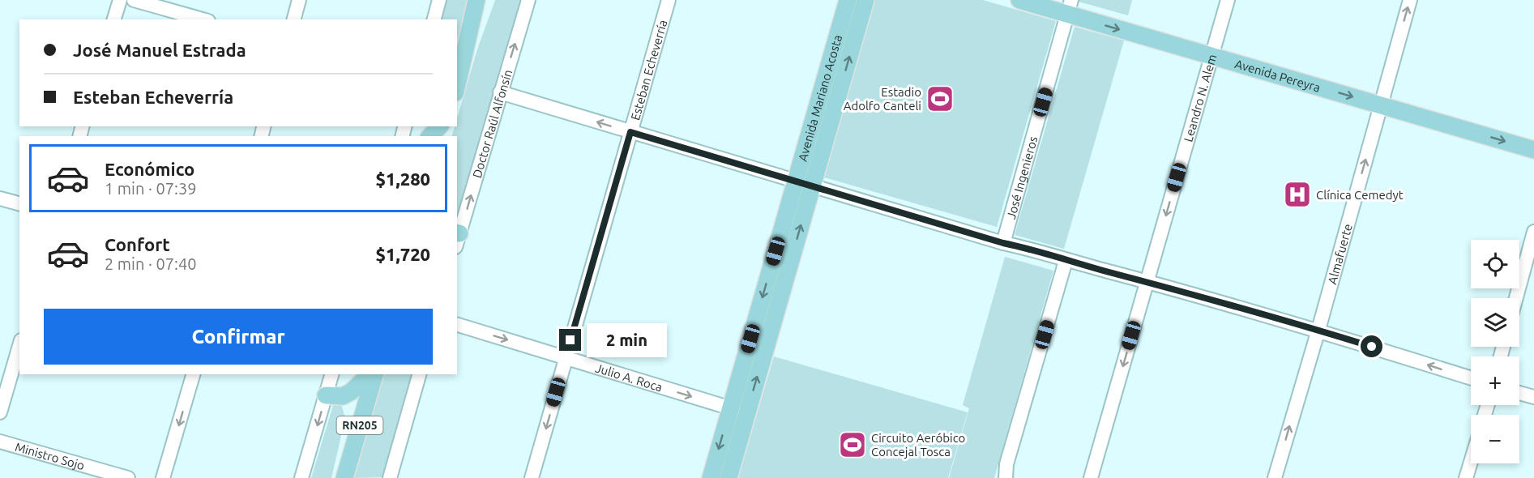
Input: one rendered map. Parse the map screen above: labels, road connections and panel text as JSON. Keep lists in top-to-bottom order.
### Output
{
  "streets": {
    "main road": ["Avenida Pereyra", "Avenida Mariano Acosta", "RN205"],
    "street": [
      "Esteban Echeverría",
      "Leandro N. Alem",
      "Doctor Raúl Alfonsín",
      "José Ingenieros",
      "Almafuerte",
      "Julio A. Roca",
      "Ministro Sojo"
    ]
  },
  "crossings": [
    ["Esteban Echeverría", "Julio A. Roca"],
    ["Avenida Pereyra", "Leandro N. Alem"],
    ["Avenida Pereyra", "José Ingenieros"],
    ["Avenida Pereyra", "Almafuerte"],
    ["Avenida Mariano Acosta", "Julio A. Roca"]
  ],
  "one_way": [
    "Avenida Pereyra",
    "Doctor Raúl Alfonsín",
    "Almafuerte",
    "Julio A. Roca"
  ],
  "places": {
    "sports": ["Estadio Adolfo Canteli", "Circuito Aeróbico Concejal Tosca"],
    "hospital": ["Clínica Cemedyt"]
  },
  "page": {
    "banner": ["José Manuel Estrada", "Esteban Echeverría"],
    "list": [
      {
        "name": "Económico",
        "note": "1 min · 07:39",
        "value": "$1,280"
      },
      {
        "name": "Confort",
        "note": "2 min · 07:40",
        "value": "$1,720"
      }
    ],
    "map_buttons": ["+", "−"],
    "buttons": "Confirmar",
    "bubble": "2 min"
  }
}
